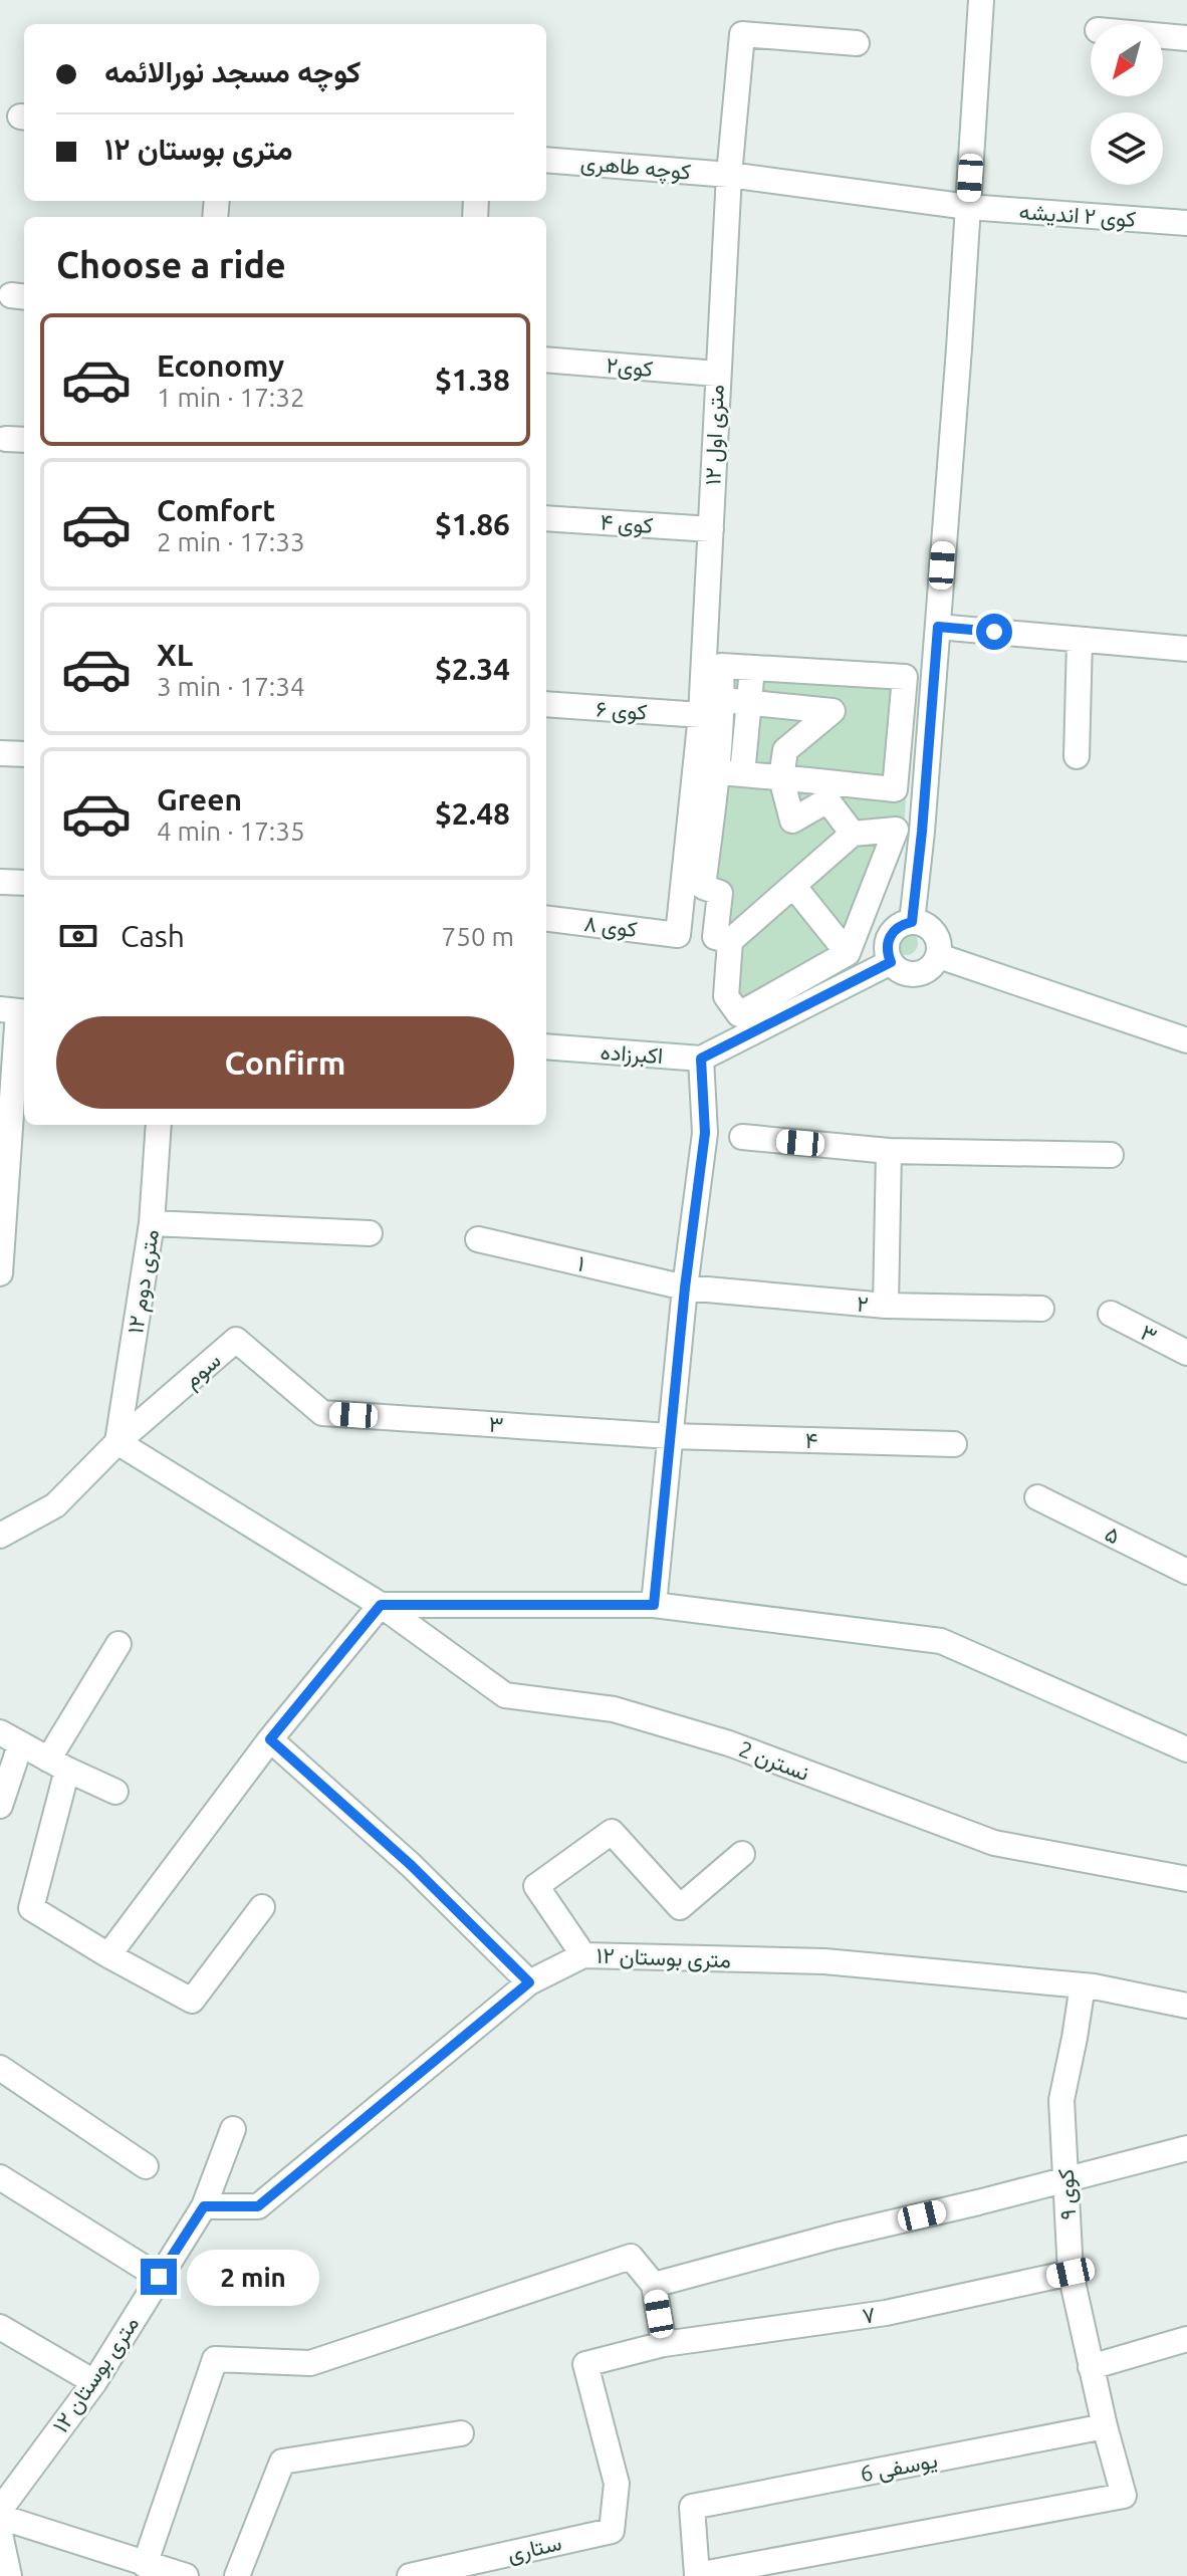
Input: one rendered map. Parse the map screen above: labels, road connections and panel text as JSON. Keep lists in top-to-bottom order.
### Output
{
  "streets": {
    "street": [
      "کوچه طاهری",
      "کوی ۲ اندیشه",
      "کوی۲",
      "۱۲ متری اول",
      "کوی ۴",
      "کوی ۶",
      "کوی ۸",
      "اکبرزاده",
      "۱",
      "۱۲ متری دوم",
      "۲",
      "۳",
      "سوم",
      "۴",
      "۵",
      "نسترن 2",
      "۱۲ متری بوستان",
      "کوی ۹",
      "۷",
      "یوسفی 6",
      "ستاری"
    ]
  },
  "crossings": [
    ["کوچه طاهری", "۱۲ متری اول"],
    ["کوی۲", "۱۲ متری اول"],
    ["۱۲ متری اول", "کوی ۴"],
    ["۱۲ متری اول", "کوی ۶"],
    ["۱۲ متری اول", "کوی ۸"],
    ["۱", "۲"],
    ["۱۲ متری دوم", "سوم"],
    ["۱۲ متری دوم", "نسترن 2"],
    ["۳", "سوم"],
    ["۳", "۴"],
    ["سوم", "نسترن 2"],
    ["۱۲ متری بوستان", "کوی ۹"],
    ["کوی ۹", "۷"],
    ["کوی ۹", "یوسفی 6"],
    ["۷", "ستاری"]
  ],
  "north": "bottom left",
  "page": {
    "banner": ["کوچه مسجد نورالائمه", "۱۲ متری بوستان"],
    "heading": "Choose a ride",
    "list": [
      {
        "name": "Economy",
        "note": "1 min · 17:32",
        "value": "$1.38"
      },
      {
        "name": "Comfort",
        "note": "2 min · 17:33",
        "value": "$1.86"
      },
      {
        "name": "XL",
        "note": "3 min · 17:34",
        "value": "$2.34"
      },
      {
        "name": "Green",
        "note": "4 min · 17:35",
        "value": "$2.48"
      }
    ],
    "pay": ["Cash", "750 m"],
    "buttons": "Confirm",
    "bubble": "2 min"
  }
}
